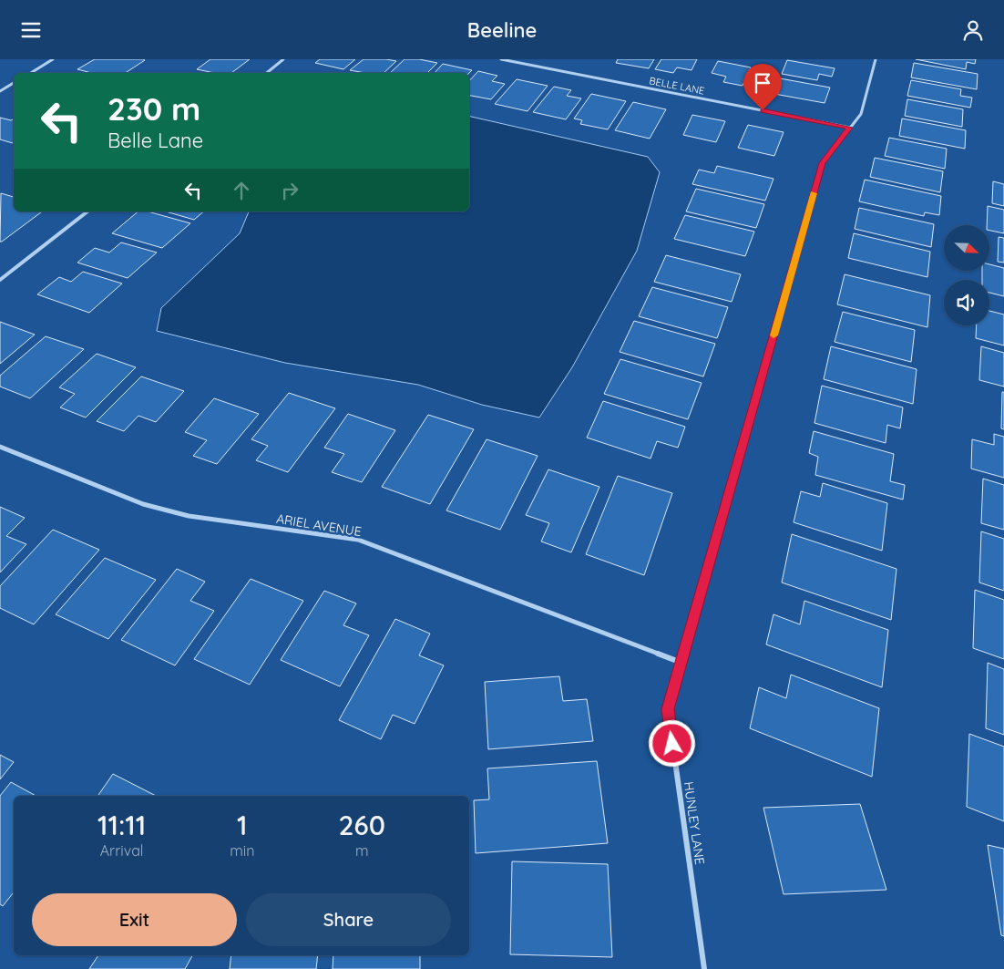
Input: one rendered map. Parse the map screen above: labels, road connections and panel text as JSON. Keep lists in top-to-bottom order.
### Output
{
  "streets": {
    "street": ["BELLE LANE", "ARIEL AVENUE", "HUNLEY LANE"]
  },
  "crossings": [
    ["BELLE LANE", "HUNLEY LANE"],
    ["ARIEL AVENUE", "HUNLEY LANE"]
  ],
  "north": "bottom right",
  "page": {
    "header": "Beeline",
    "turn": ["230 m", "Belle Lane"],
    "eta": [
      "11:11",
      "Arrival",
      "1",
      "min",
      "260",
      "m"
    ],
    "buttons": ["Exit", "Share"]
  }
}
